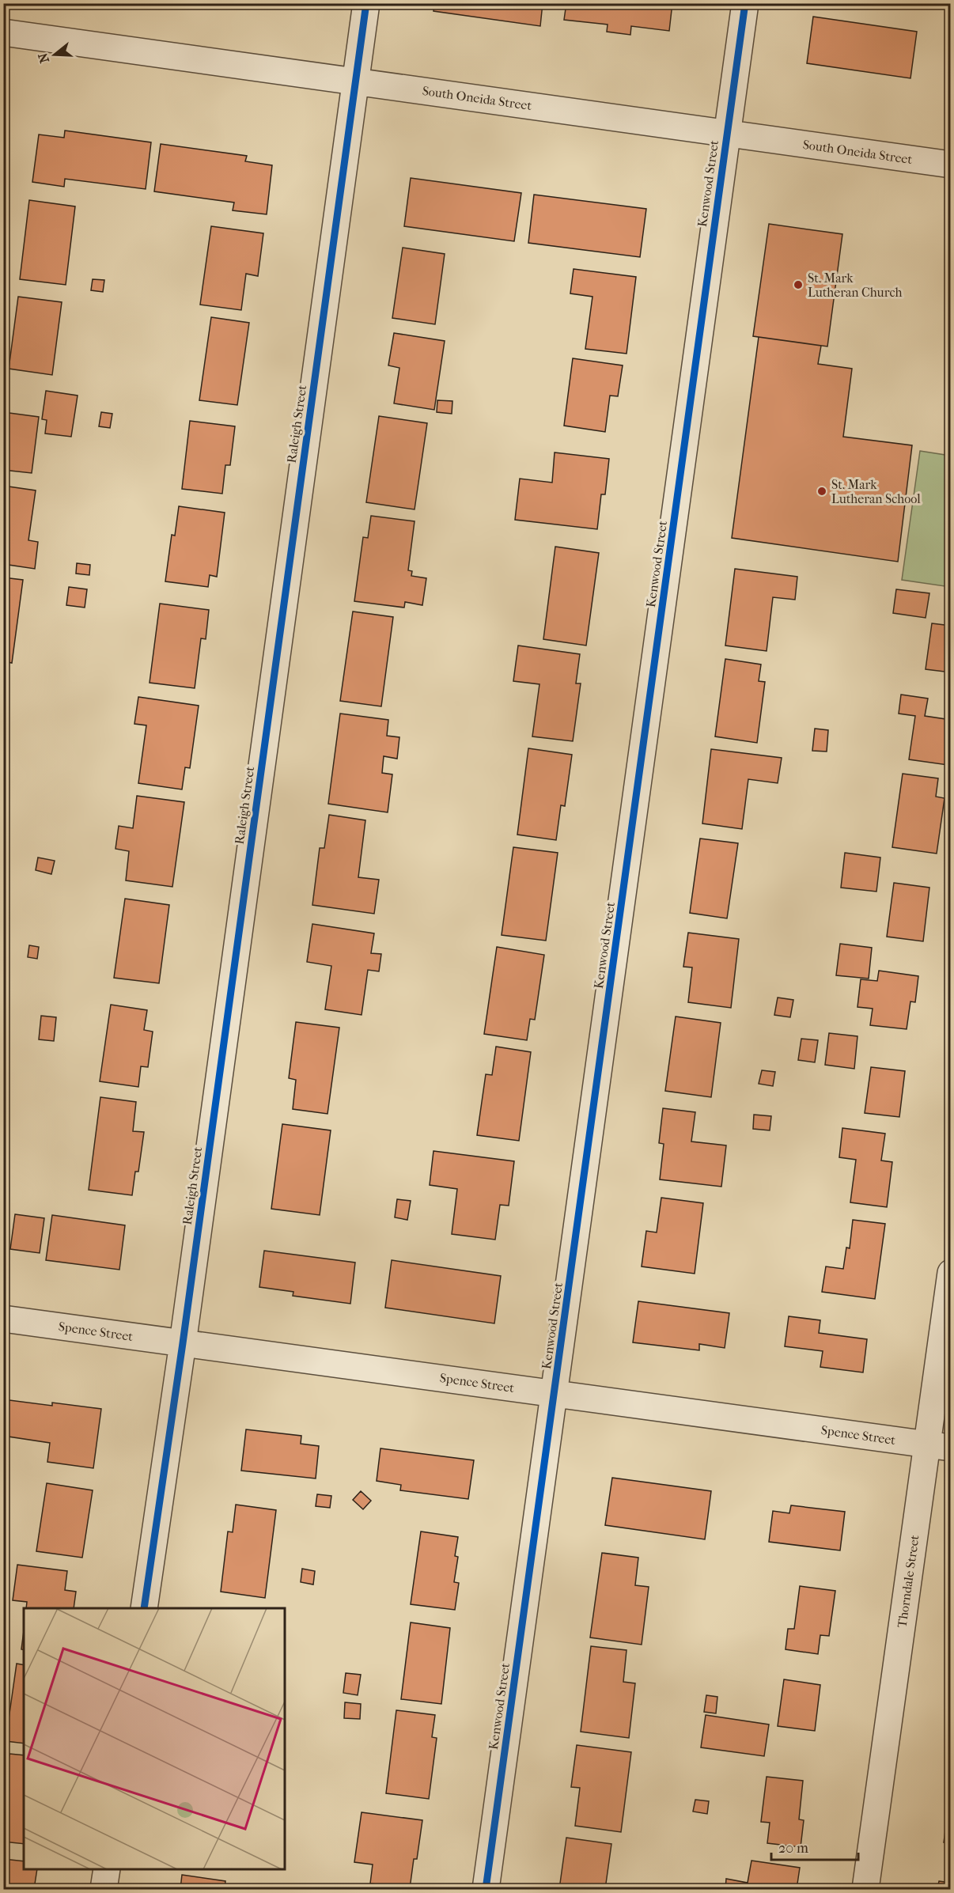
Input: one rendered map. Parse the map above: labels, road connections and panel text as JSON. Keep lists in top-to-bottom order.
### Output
{
  "streets": {
    "street": [
      "South Oneida Street",
      "Kenwood Street",
      "Raleigh Street",
      "Spence Street",
      "Thorndale Street"
    ]
  },
  "crossings": [
    ["South Oneida Street", "Kenwood Street"],
    ["South Oneida Street", "Raleigh Street"],
    ["Kenwood Street", "Spence Street"],
    ["Raleigh Street", "Spence Street"],
    ["Spence Street", "Thorndale Street"]
  ],
  "places": ["St. Mark Lutheran Church", "St. Mark Lutheran School"],
  "scale_bar": "20 m",
  "north": "left"
}
